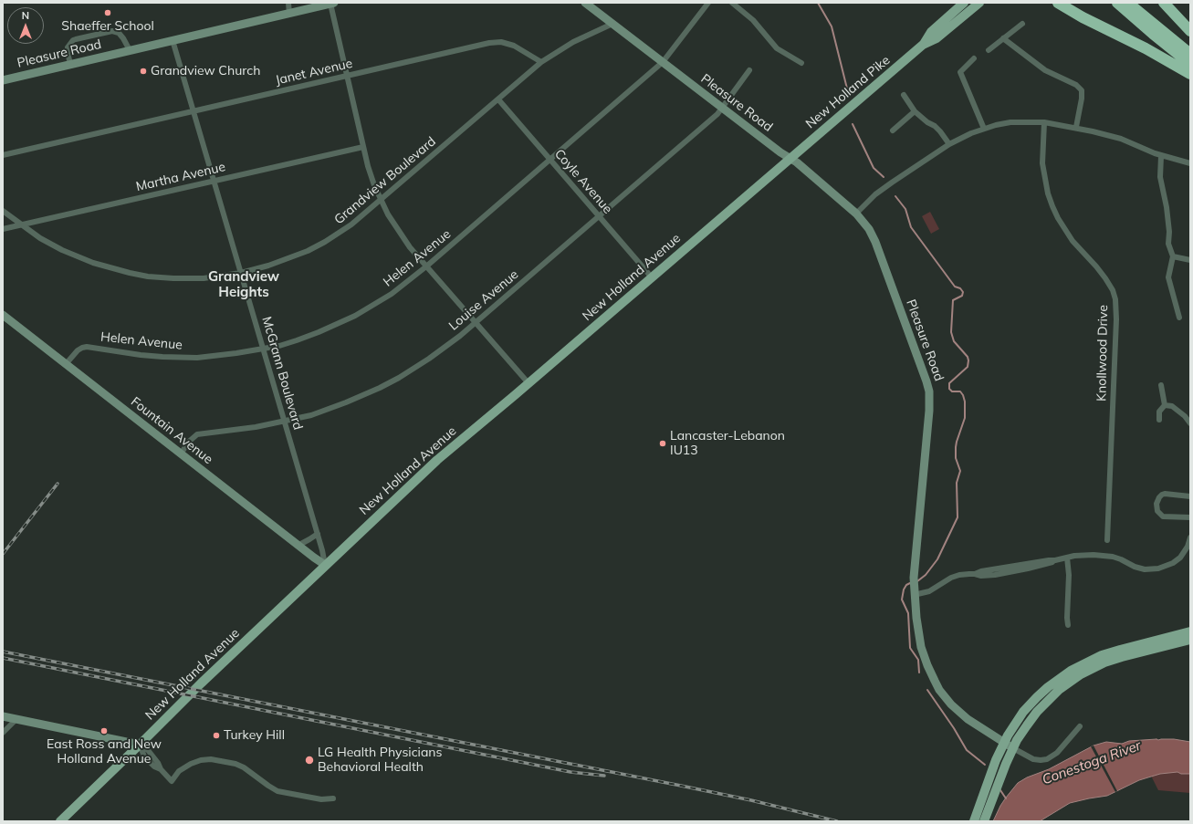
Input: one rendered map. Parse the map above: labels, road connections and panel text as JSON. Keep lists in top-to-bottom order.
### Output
{
  "streets": {
    "main road": ["New Holland Pike", "New Holland Avenue"],
    "street": [
      "Pleasure Road",
      "Janet Avenue",
      "Martha Avenue",
      "Grandview Boulevard",
      "Coyle Avenue",
      "Helen Avenue",
      "Louise Avenue",
      "Knollwood Drive",
      "McGrann Boulevard",
      "Fountain Avenue"
    ]
  },
  "crossings": [
    ["Pleasure Road", "New Holland Pike"],
    ["Pleasure Road", "Grandview Boulevard"],
    ["Pleasure Road", "Helen Avenue"],
    ["Pleasure Road", "New Holland Avenue"],
    ["Pleasure Road", "Louise Avenue"],
    ["Pleasure Road", "McGrann Boulevard"],
    ["Janet Avenue", "Grandview Boulevard"],
    ["Janet Avenue", "McGrann Boulevard"],
    ["New Holland Pike", "New Holland Avenue"],
    ["Martha Avenue", "Grandview Boulevard"],
    ["Martha Avenue", "McGrann Boulevard"],
    ["Grandview Boulevard", "Coyle Avenue"],
    ["Grandview Boulevard", "McGrann Boulevard"],
    ["Coyle Avenue", "Helen Avenue"],
    ["Coyle Avenue", "New Holland Avenue"],
    ["Coyle Avenue", "Louise Avenue"],
    ["Helen Avenue", "McGrann Boulevard"],
    ["Helen Avenue", "Fountain Avenue"],
    ["New Holland Avenue", "McGrann Boulevard"],
    ["New Holland Avenue", "Fountain Avenue"],
    ["Louise Avenue", "McGrann Boulevard"],
    ["Louise Avenue", "Fountain Avenue"],
    ["McGrann Boulevard", "Fountain Avenue"]
  ],
  "districts": ["Grandview Heights"],
  "water": ["Conestoga River"],
  "places": [
    "Shaeffer School",
    "Grandview Church",
    "Lancaster-Lebanon IU13",
    "East Ross and New Holland Avenue",
    "Turkey Hill",
    "LG Health Physicians Behavioral Health"
  ],
  "north": "top"
}
